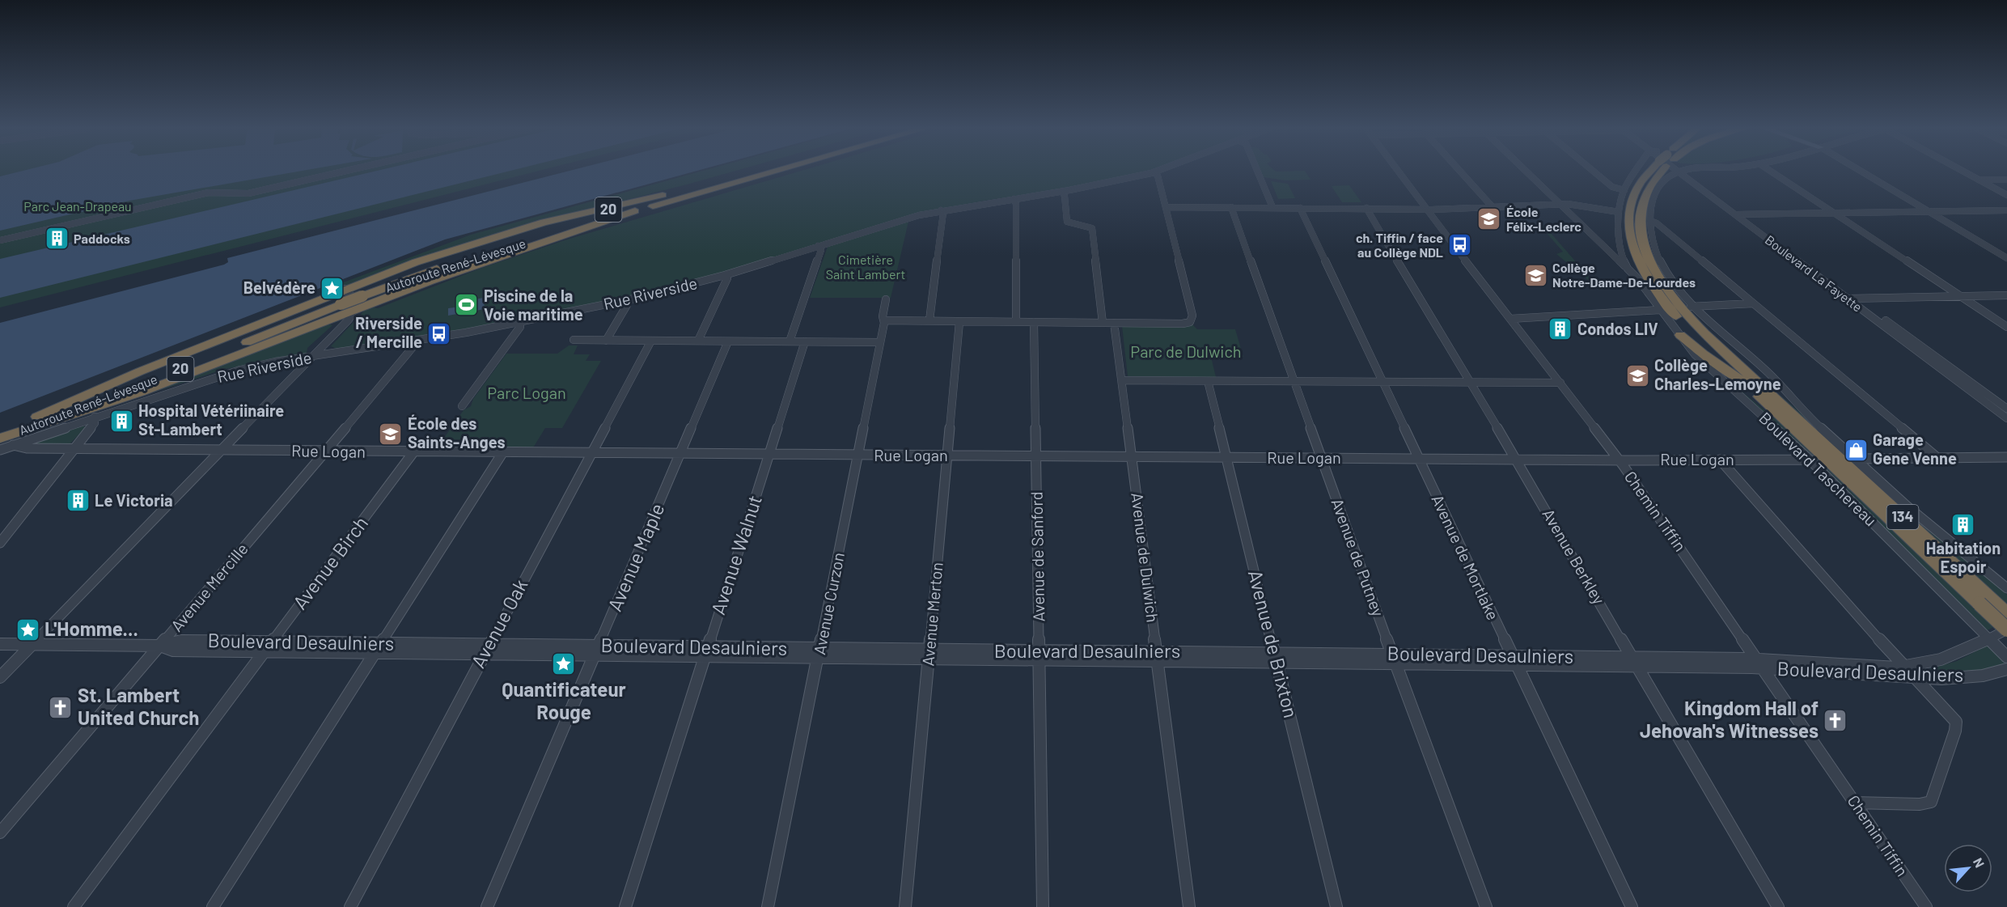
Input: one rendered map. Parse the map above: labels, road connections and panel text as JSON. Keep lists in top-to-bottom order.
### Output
{
  "streets": {
    "highway": [
      "20",
      "Autoroute René-Lévesque",
      "Boulevard Taschereau",
      "134"
    ],
    "street": [
      "Boulevard La Fayette",
      "Rue Riverside",
      "Rue Logan",
      "Chemin Tiffin",
      "Avenue Walnut",
      "Avenue de Sanford",
      "Avenue Berkley",
      "Avenue Maple",
      "Avenue de Dulwich",
      "Avenue de Putney",
      "Avenue de Mortlake",
      "Avenue Birch",
      "Avenue Mercille",
      "Avenue Curzon",
      "Avenue Merton",
      "Avenue Oak",
      "Boulevard Desaulniers",
      "Avenue de Brixton"
    ]
  },
  "crossings": [
    ["Rue Riverside", "Rue Logan"],
    ["Rue Riverside", "Avenue Mercille"],
    ["Rue Logan", "Boulevard Taschereau"],
    ["Rue Logan", "Chemin Tiffin"],
    ["Rue Logan", "Avenue Walnut"],
    ["Rue Logan", "Avenue de Sanford"],
    ["Rue Logan", "Avenue Berkley"],
    ["Rue Logan", "Avenue Maple"],
    ["Rue Logan", "Avenue de Dulwich"],
    ["Rue Logan", "Avenue de Putney"],
    ["Rue Logan", "Avenue de Mortlake"],
    ["Rue Logan", "Avenue Birch"],
    ["Rue Logan", "Avenue Mercille"],
    ["Rue Logan", "Avenue Curzon"],
    ["Rue Logan", "Avenue Merton"],
    ["Rue Logan", "Avenue Oak"],
    ["Rue Logan", "Avenue de Brixton"],
    ["Boulevard Taschereau", "Boulevard Desaulniers"],
    ["Chemin Tiffin", "Boulevard Desaulniers"],
    ["Avenue Walnut", "Boulevard Desaulniers"],
    ["Avenue de Sanford", "Boulevard Desaulniers"],
    ["Avenue Berkley", "Boulevard Desaulniers"],
    ["Avenue Maple", "Boulevard Desaulniers"],
    ["Avenue de Dulwich", "Boulevard Desaulniers"],
    ["Avenue de Putney", "Boulevard Desaulniers"],
    ["Avenue de Mortlake", "Boulevard Desaulniers"],
    ["Avenue Birch", "Boulevard Desaulniers"],
    ["Avenue Mercille", "Boulevard Desaulniers"],
    ["Avenue Curzon", "Boulevard Desaulniers"],
    ["Avenue Merton", "Boulevard Desaulniers"],
    ["Avenue Oak", "Boulevard Desaulniers"],
    ["Boulevard Desaulniers", "Avenue de Brixton"]
  ],
  "parks": [
    "Parc Jean-Drapeau",
    "Cimetière Saint Lambert",
    "Parc de Dulwich",
    "Parc Logan"
  ],
  "places": {
    "school or university": [
      "École Félix-Leclerc",
      "Collège Notre-Dame-De-Lourdes",
      "Collège Charles-Lemoyne",
      "École des Saints-Anges"
    ],
    "building": [
      "Paddocks",
      "Condos LIV",
      "Hospital Vétériinaire St-Lambert",
      "Le Victoria",
      "Habitation Espoir"
    ],
    "bus stop": ["ch. Tiffin / face au Collège NDL", "Riverside / Mercille"],
    "place": ["Belvédère", "L'Homme...", "Quantificateur Rouge"],
    "sports": ["Piscine de la Voie maritime"],
    "shop": ["Garage Gene Venne"],
    "church": ["St. Lambert United Church", "Kingdom Hall of Jehovah's Witnesses"]
  },
  "north": "top right"
}
